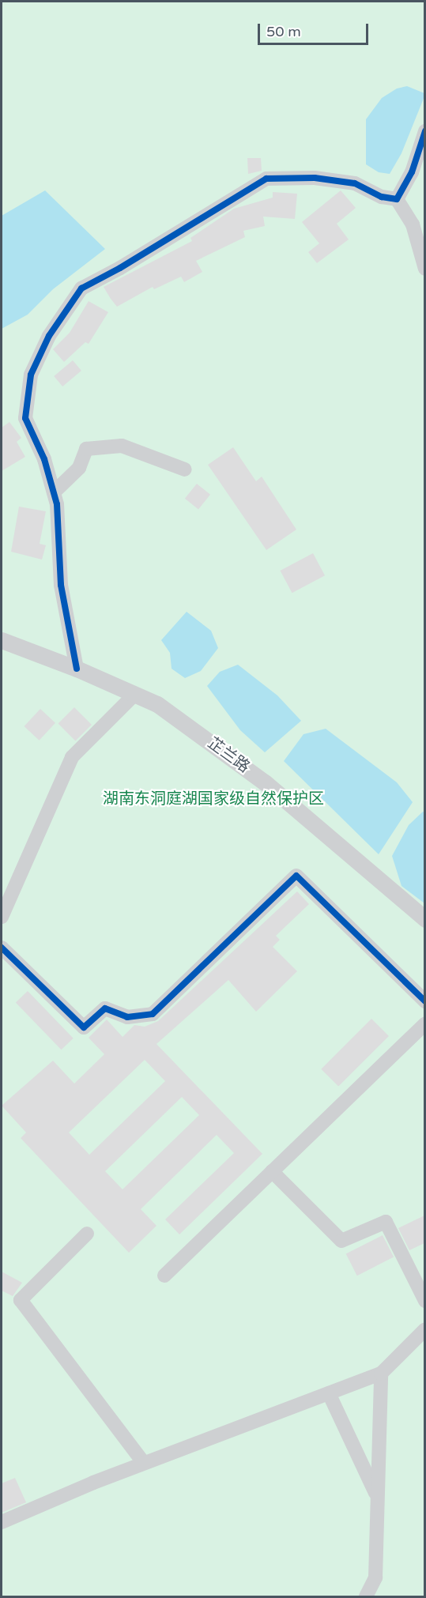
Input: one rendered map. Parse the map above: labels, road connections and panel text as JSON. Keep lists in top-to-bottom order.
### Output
{
  "streets": {
    "street": ["芷兰路"]
  },
  "parks": ["湖南东洞庭湖国家级自然保护区"],
  "scale_bar": "50 m"
}
